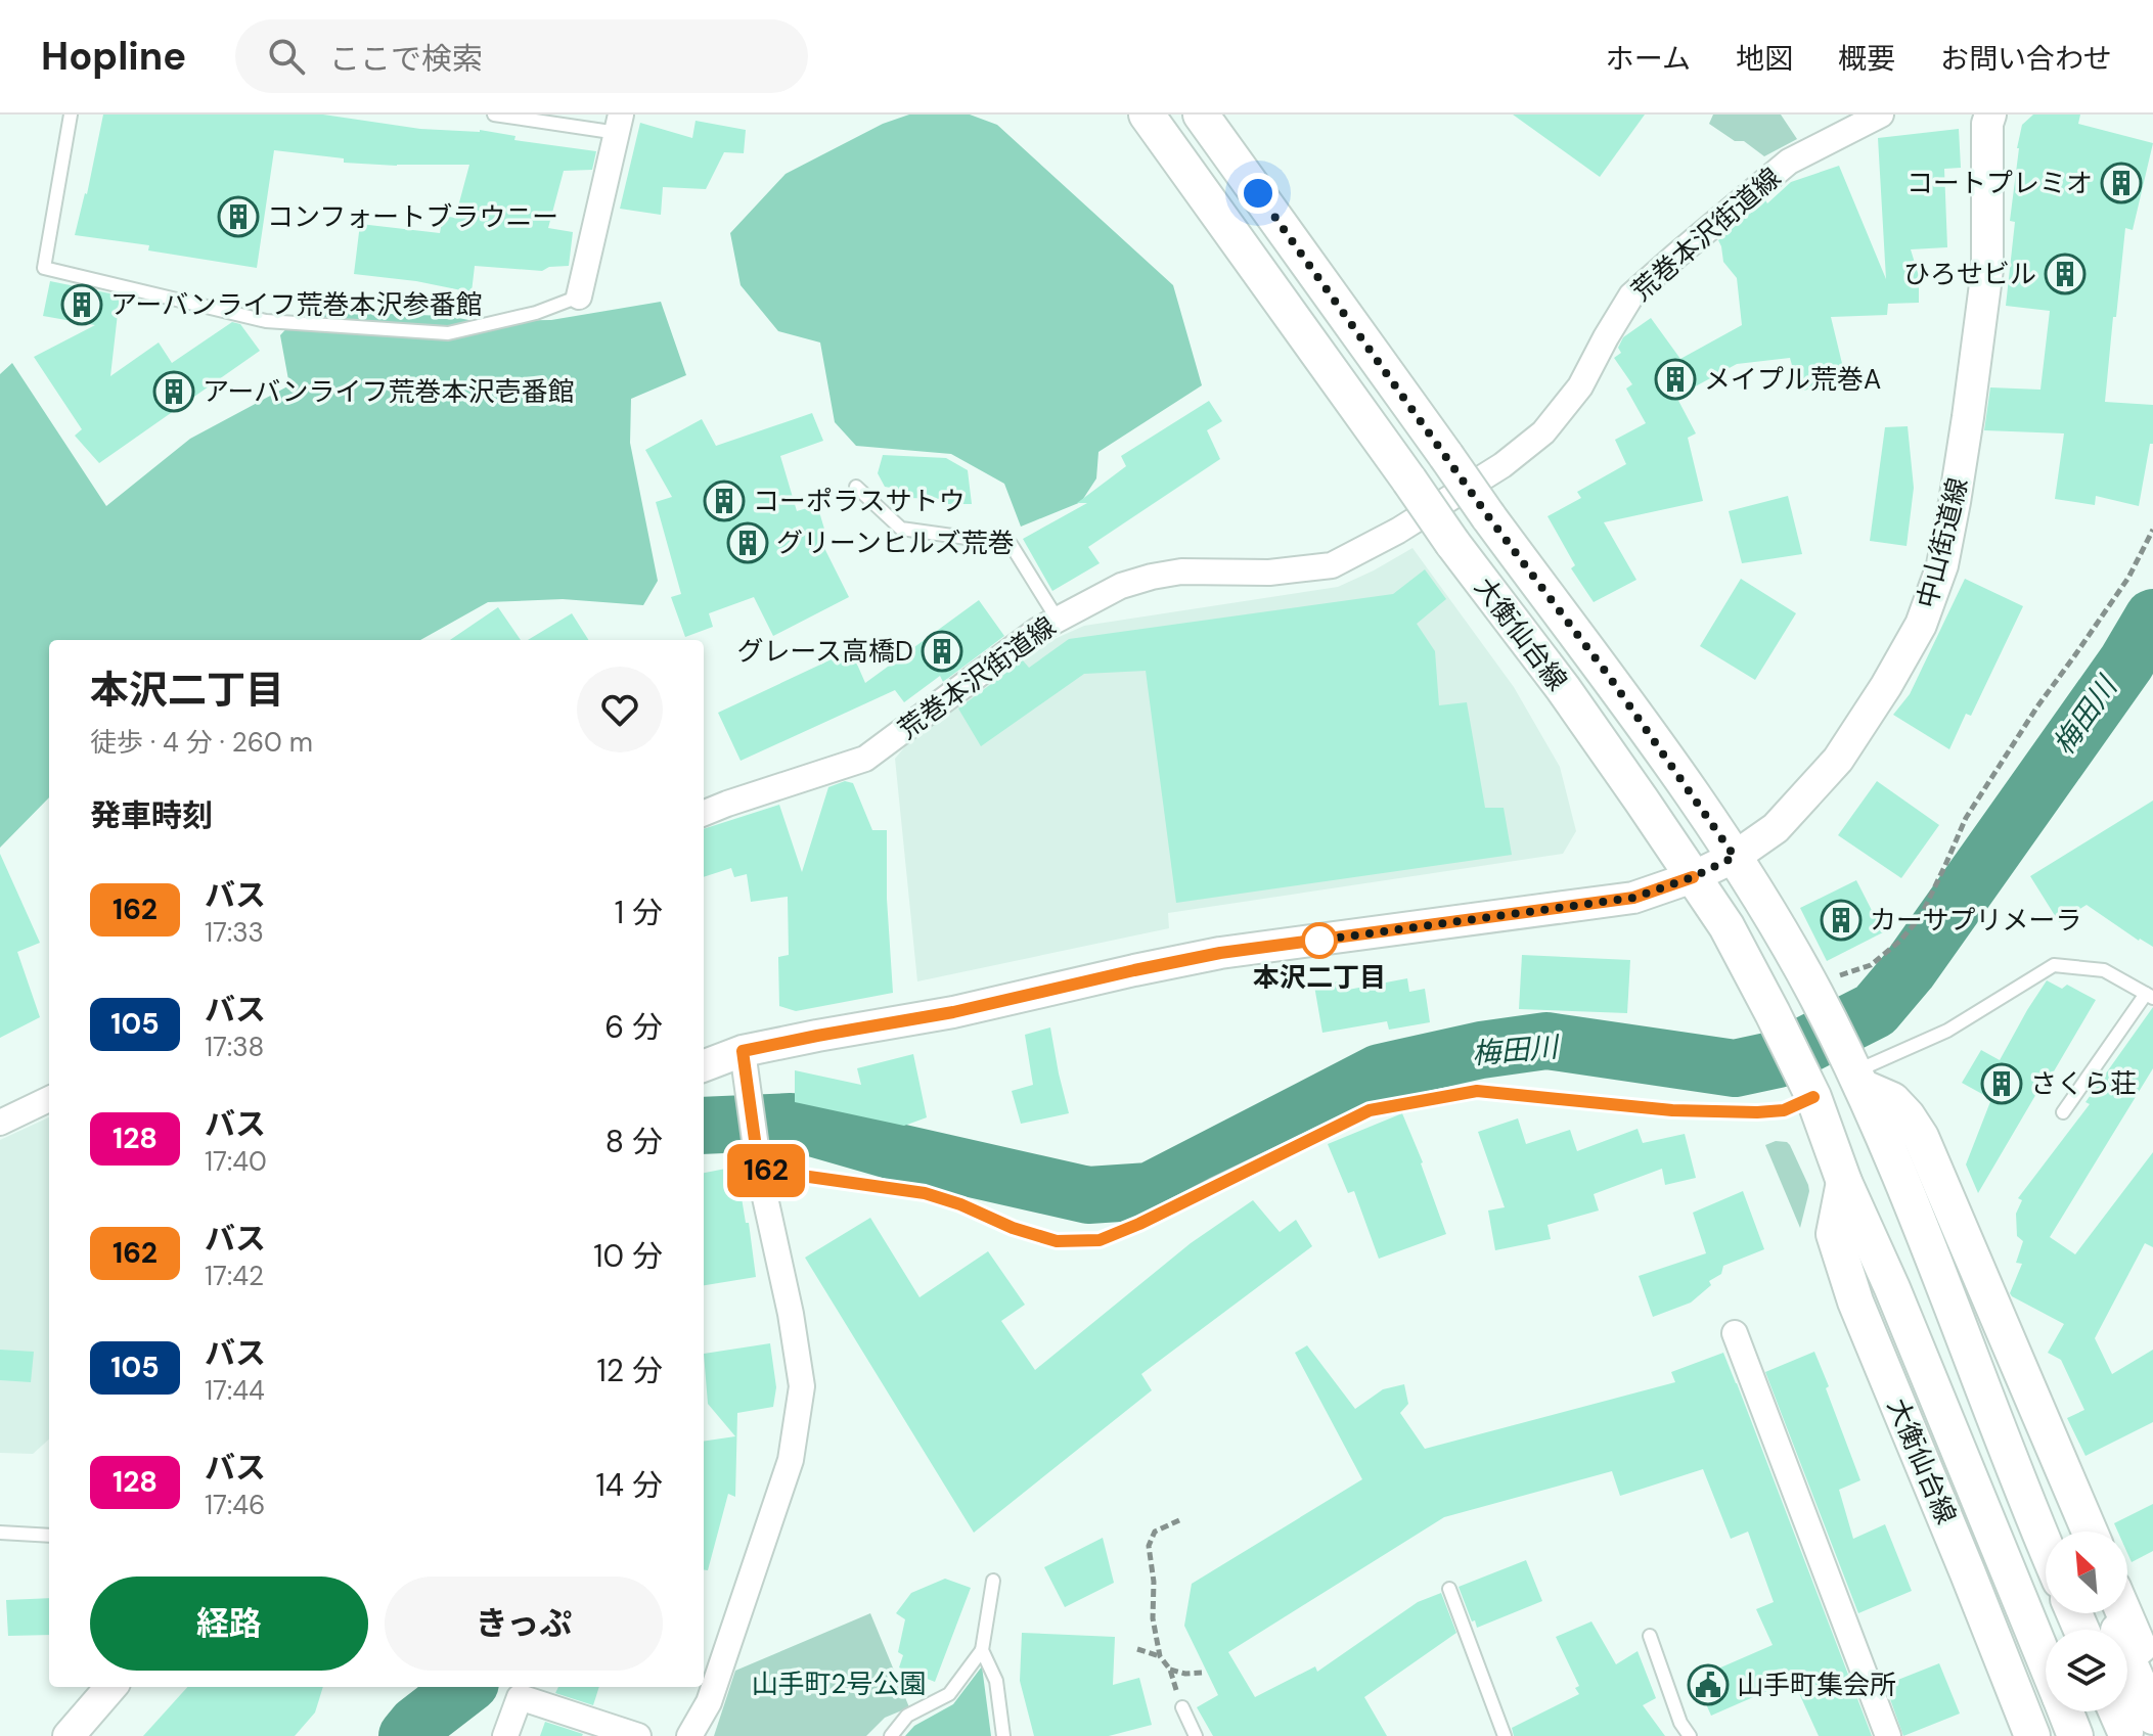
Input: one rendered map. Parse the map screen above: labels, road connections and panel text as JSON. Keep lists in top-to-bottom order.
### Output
{
  "streets": {
    "main road": ["大衡仙台線"],
    "street": ["荒巻本沢街道線", "中山街道線"]
  },
  "crossings": [
    ["中山街道線", "大衡仙台線"]
  ],
  "water": ["梅田川"],
  "parks": ["山手町2号公園"],
  "places": {
    "building": [
      "コートプレミオ",
      "コンフォートブラウニー",
      "ひろせビル",
      "アーバンライフ荒巻本沢参番館",
      "メイプル荒巻A",
      "アーバンライフ荒巻本沢壱番館",
      "コーポラスサトウ",
      "グリーンヒルズ荒巻",
      "グレース高橋D",
      "カーサプリメーラ",
      "さくら荘"
    ],
    "other": ["本沢二丁目"],
    "public building": ["山手町集会所"]
  },
  "lines": ["bus line 162"],
  "north": "top left",
  "page": {
    "header": "Hopline",
    "search": "ここで検索",
    "nav": [
      "ホーム",
      "地図",
      "概要",
      "お問い合わせ"
    ],
    "on_map": "162",
    "heading": [
      ["本沢二丁目", "徒歩 · 4 分 · 260 m"],
      "発車時刻"
    ],
    "list": [
      {
        "mark": "162",
        "name": "バス",
        "note": "17:33",
        "value": "1 分"
      },
      {
        "mark": "105",
        "name": "バス",
        "note": "17:38",
        "value": "6 分"
      },
      {
        "mark": "128",
        "name": "バス",
        "note": "17:40",
        "value": "8 分"
      },
      {
        "mark": "162",
        "name": "バス",
        "note": "17:42",
        "value": "10 分"
      },
      {
        "mark": "105",
        "name": "バス",
        "note": "17:44",
        "value": "12 分"
      },
      {
        "mark": "128",
        "name": "バス",
        "note": "17:46",
        "value": "14 分"
      }
    ],
    "buttons": ["経路", "きっぷ"]
  }
}
